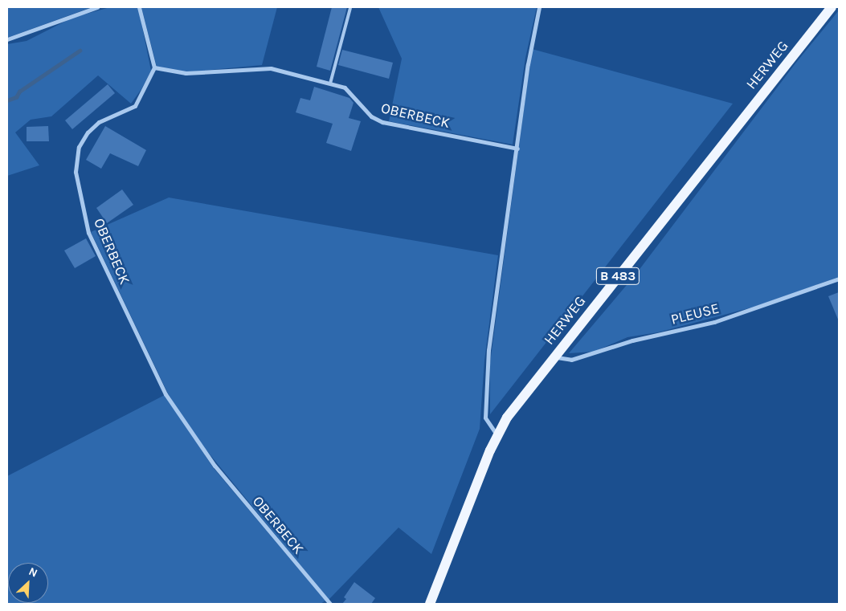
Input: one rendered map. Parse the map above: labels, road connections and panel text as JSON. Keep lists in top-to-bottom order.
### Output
{
  "streets": {
    "main road": ["HERWEG", "B 483"],
    "street": ["OBERBECK", "PLEUSE"]
  },
  "crossings": [
    ["HERWEG", "PLEUSE"]
  ],
  "north": "top right"
}
